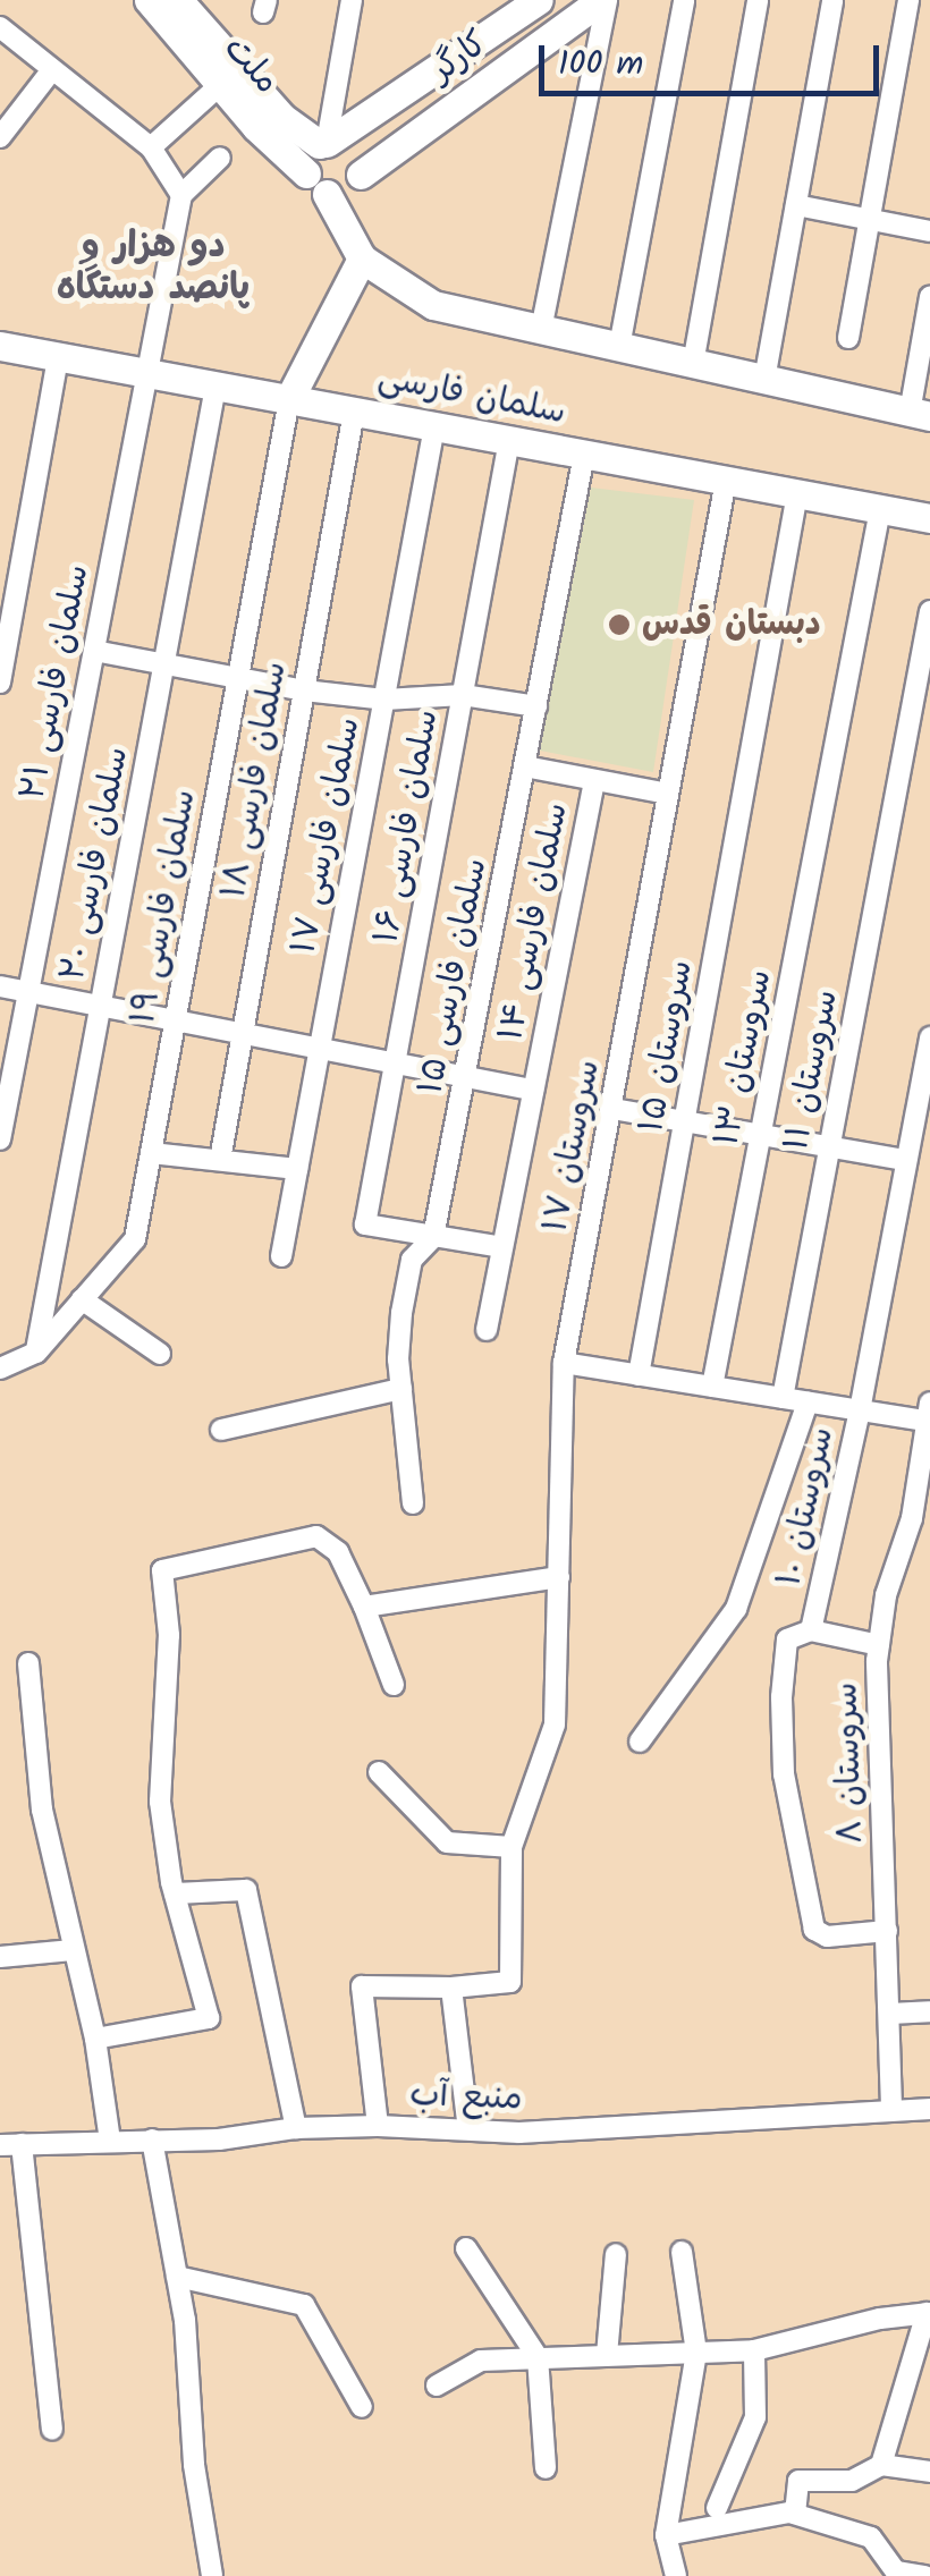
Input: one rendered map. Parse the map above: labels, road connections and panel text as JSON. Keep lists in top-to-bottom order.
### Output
{
  "streets": {
    "street": [
      "کارگر",
      "ملت",
      "سلمان فارسی",
      "سلمان فارسی ۲۱",
      "سلمان فارسی ۱۸",
      "سلمان فارسی ۱۶",
      "سلمان فارسی ۱۷",
      "سلمان فارسی ۲۰",
      "سلمان فارسی ۱۹",
      "سلمان فارسی ۱۴",
      "سلمان فارسی ۱۵",
      "سروستان ۱۵",
      "سروستان ۱۳",
      "سروستان ۱۱",
      "سروستان ۱۷",
      "سروستان ۱۰",
      "سروستان ۸",
      "منبع آب"
    ]
  },
  "crossings": [
    ["کارگر", "ملت"],
    ["سلمان فارسی", "سلمان فارسی ۲۱"],
    ["سلمان فارسی", "سلمان فارسی ۱۸"],
    ["سلمان فارسی", "سلمان فارسی ۱۶"],
    ["سلمان فارسی", "سلمان فارسی ۱۷"],
    ["سلمان فارسی", "سلمان فارسی ۲۰"],
    ["سلمان فارسی", "سلمان فارسی ۱۹"],
    ["سلمان فارسی", "سلمان فارسی ۱۵"],
    ["سلمان فارسی", "سروستان ۱۵"],
    ["سلمان فارسی", "سروستان ۱۳"],
    ["سلمان فارسی ۱۶", "سلمان فارسی ۱۵"],
    ["سلمان فارسی ۲۰", "سلمان فارسی ۱۹"],
    ["سلمان فارسی ۱۴", "سروستان ۱۷"],
    ["سروستان ۱۰", "سروستان ۸"],
    ["سروستان ۸", "منبع آب"]
  ],
  "districts": ["دو هزار و پانصد دستگاه"],
  "places": ["دبستان قدس"],
  "scale_bar": "100 m"
}
